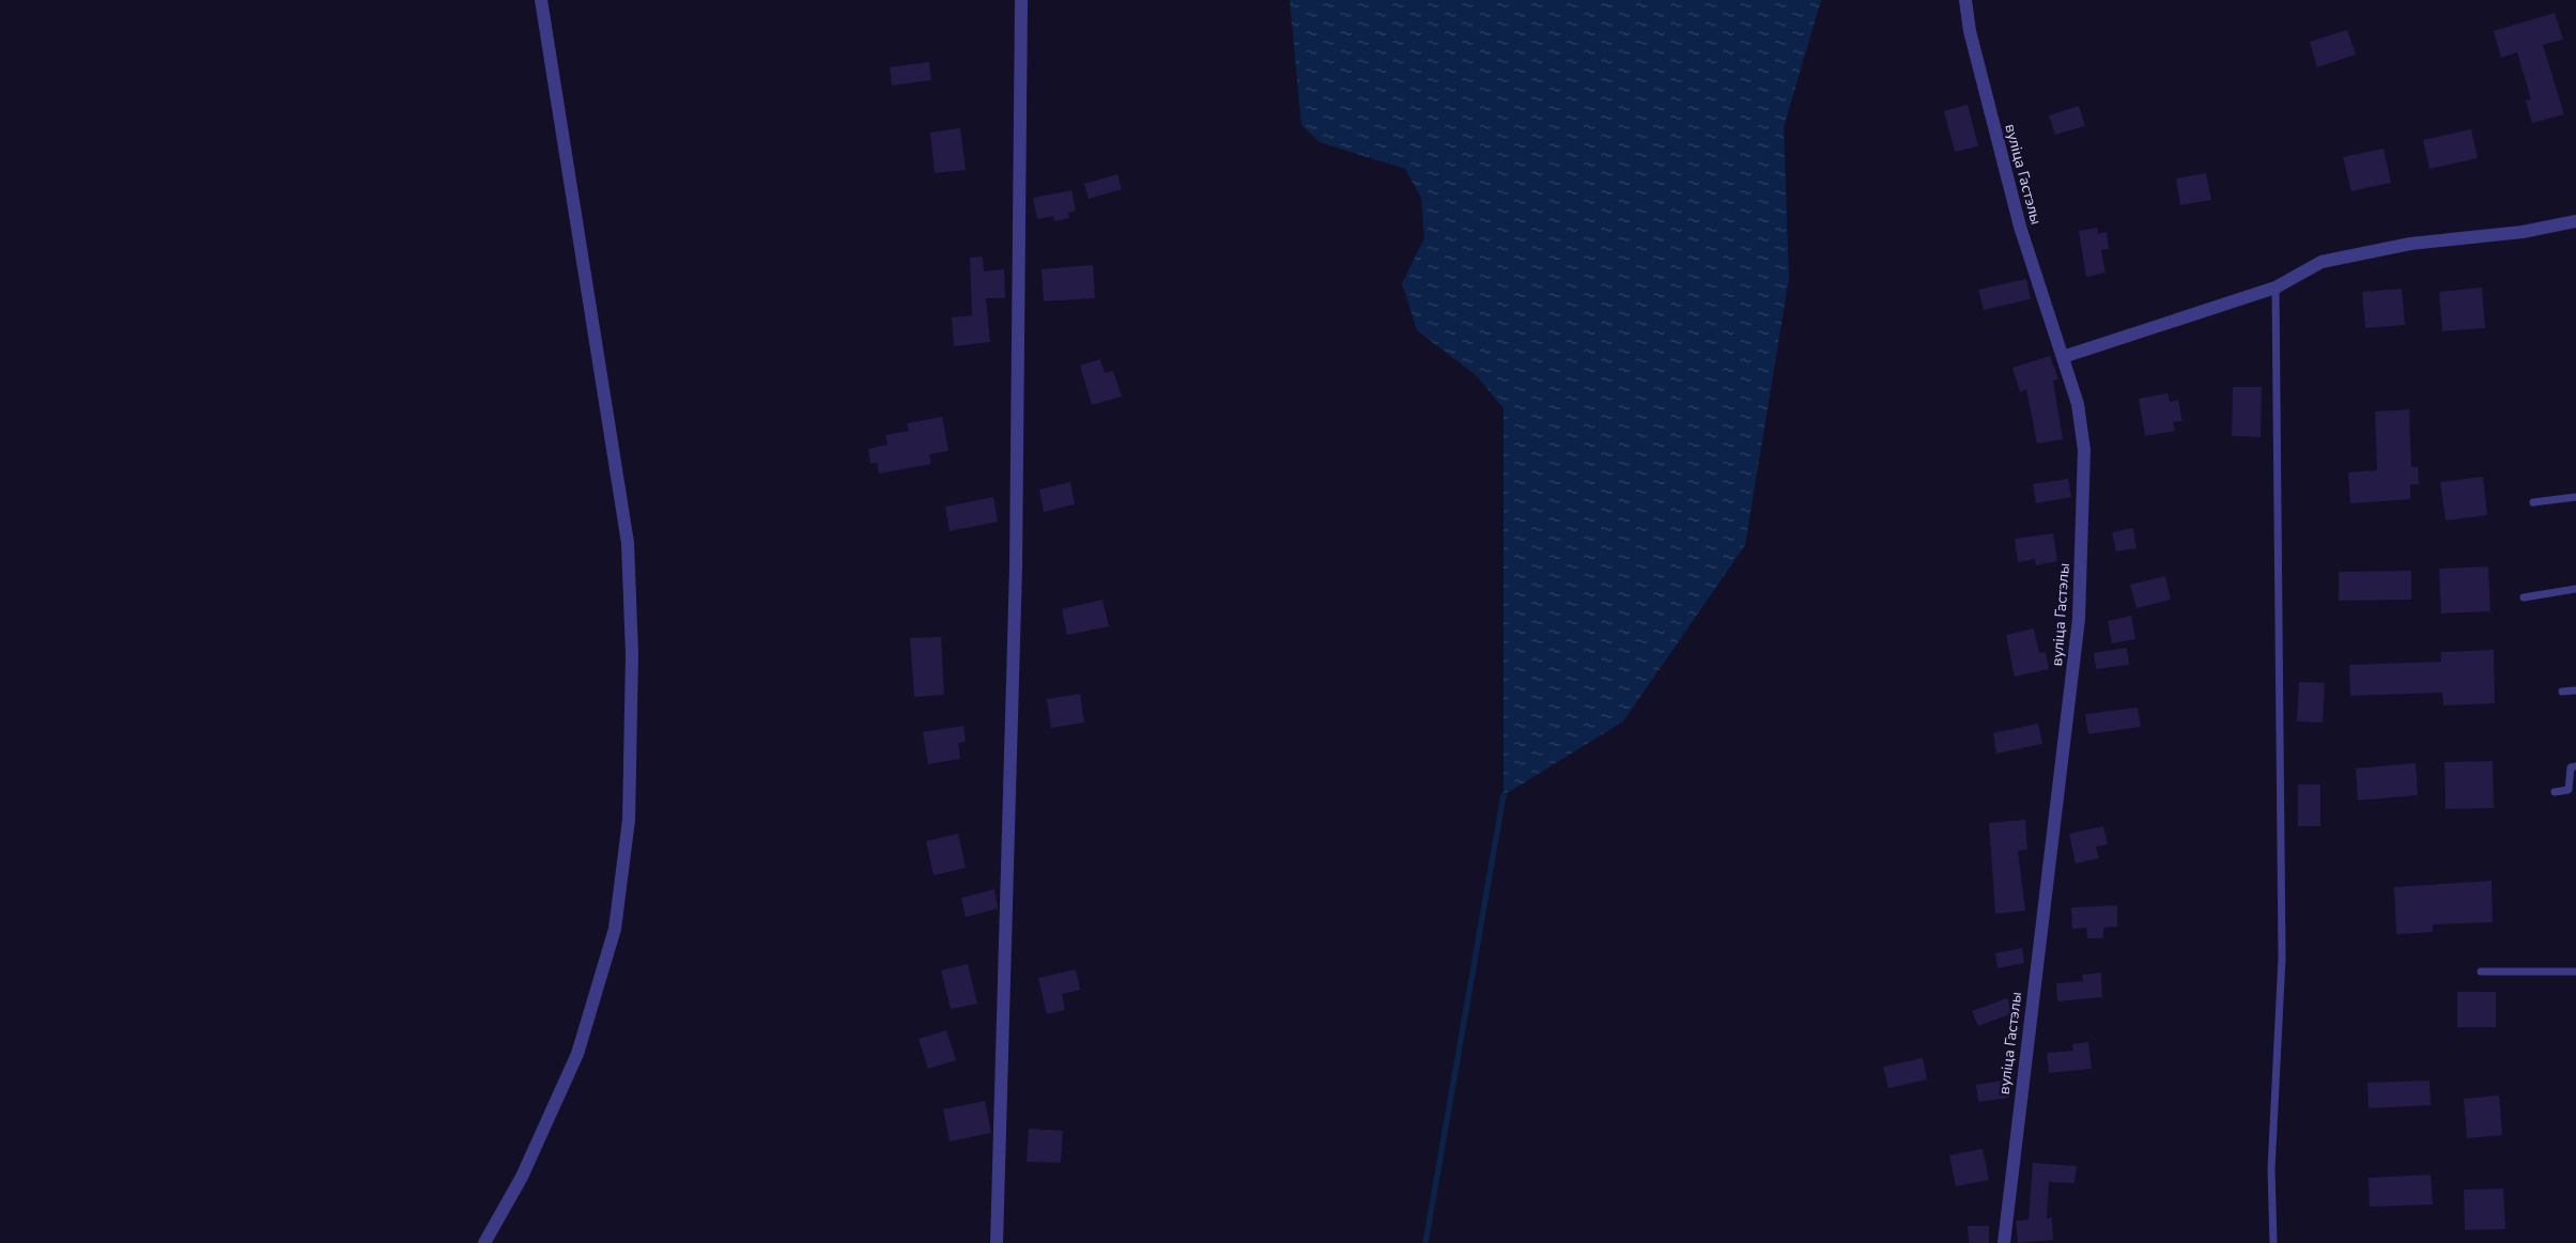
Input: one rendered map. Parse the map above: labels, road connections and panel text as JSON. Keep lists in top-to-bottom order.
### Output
{
  "streets": {
    "street": ["вуліца Гастэлы"]
  }
}
